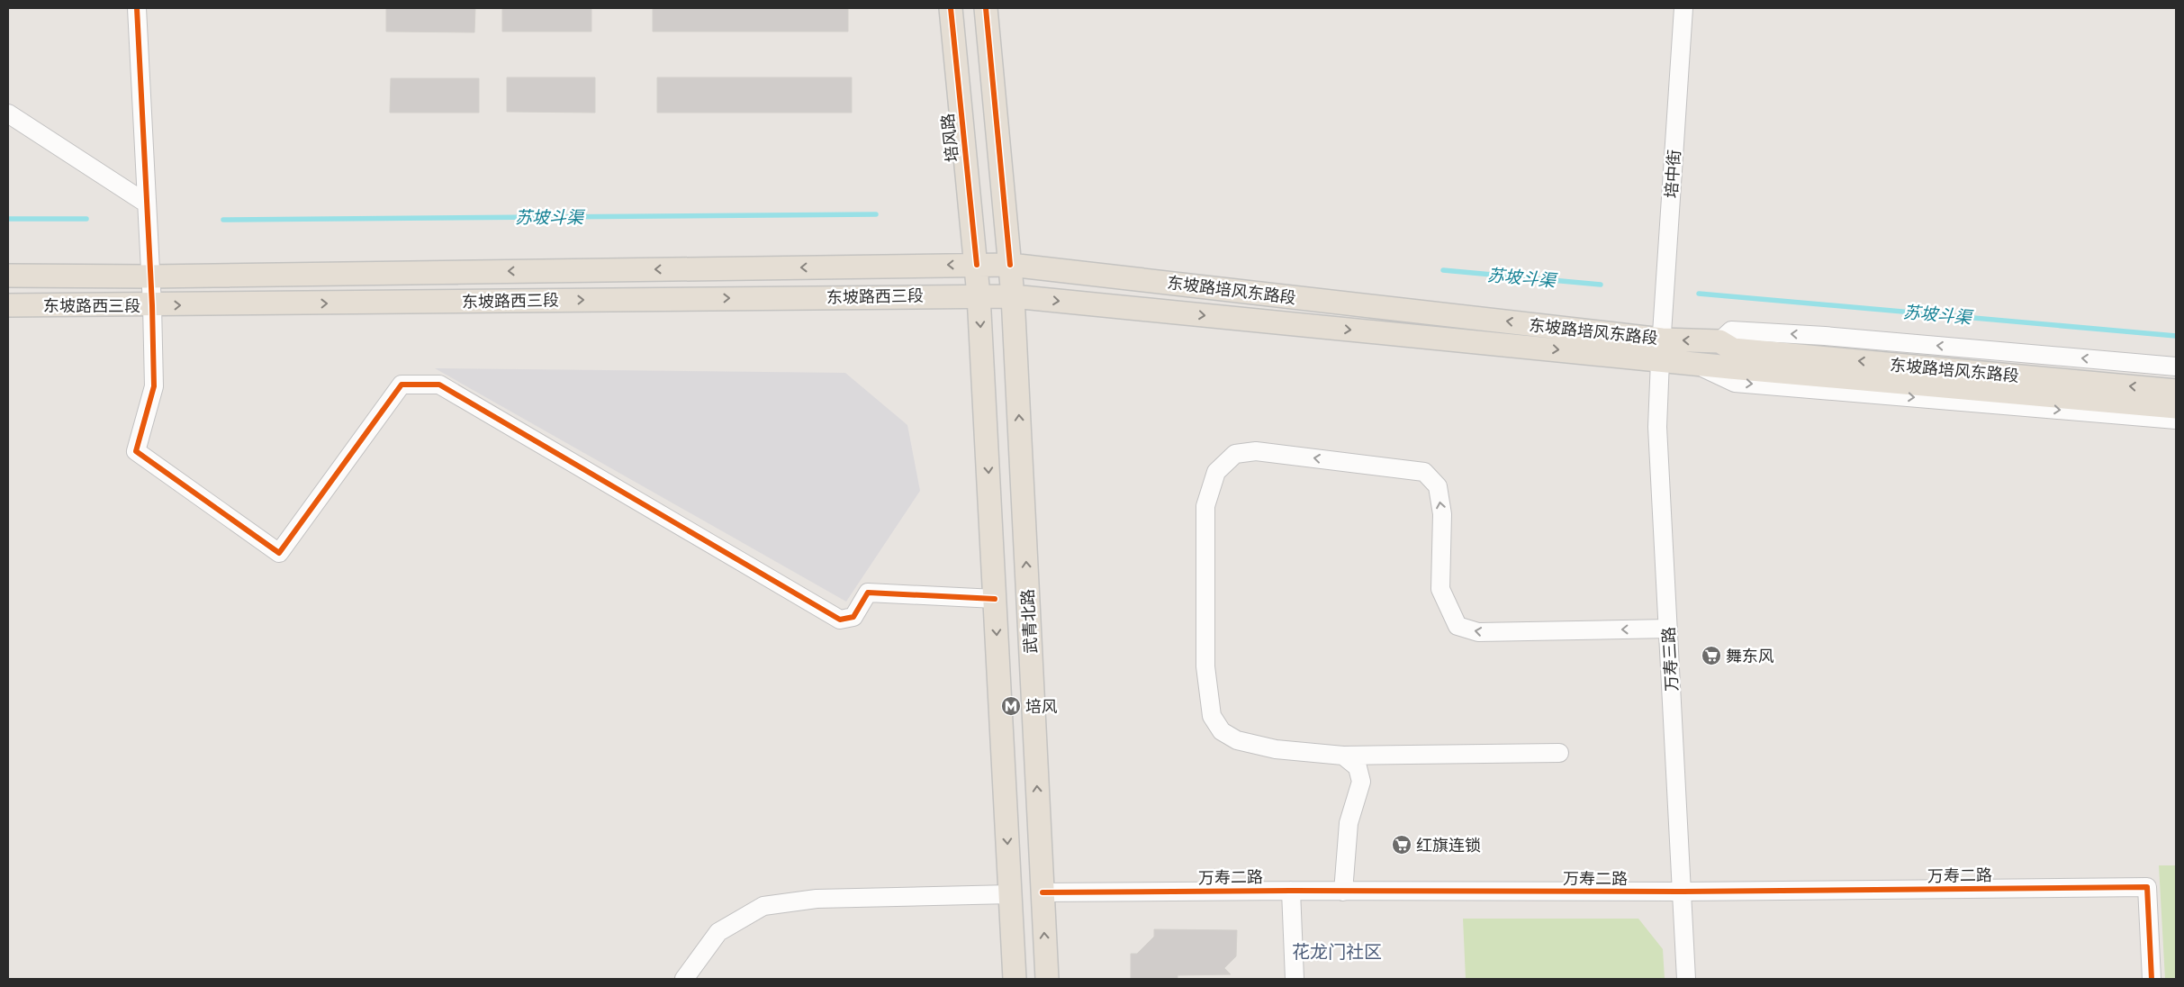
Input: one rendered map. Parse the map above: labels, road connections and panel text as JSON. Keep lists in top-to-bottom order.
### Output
{
  "streets": {
    "main road": [
      "培风路",
      "东坡路培风东路段",
      "东坡路西三段",
      "武青北路"
    ],
    "street": ["培中街", "万寿三路", "万寿二路"]
  },
  "crossings": [
    ["培风路", "东坡路西三段"],
    ["培风路", "武青北路"],
    ["培中街", "东坡路培风东路段"],
    ["培中街", "万寿三路"],
    ["东坡路培风东路段", "东坡路西三段"],
    ["东坡路培风东路段", "武青北路"],
    ["东坡路培风东路段", "万寿三路"],
    ["东坡路西三段", "武青北路"],
    ["武青北路", "万寿二路"],
    ["万寿三路", "万寿二路"]
  ],
  "districts": ["花龙门社区"],
  "water": ["苏坡斗渠"],
  "places": {
    "supermarket": ["舞东风", "红旗连锁"],
    "metro station": ["培风"]
  }
}
